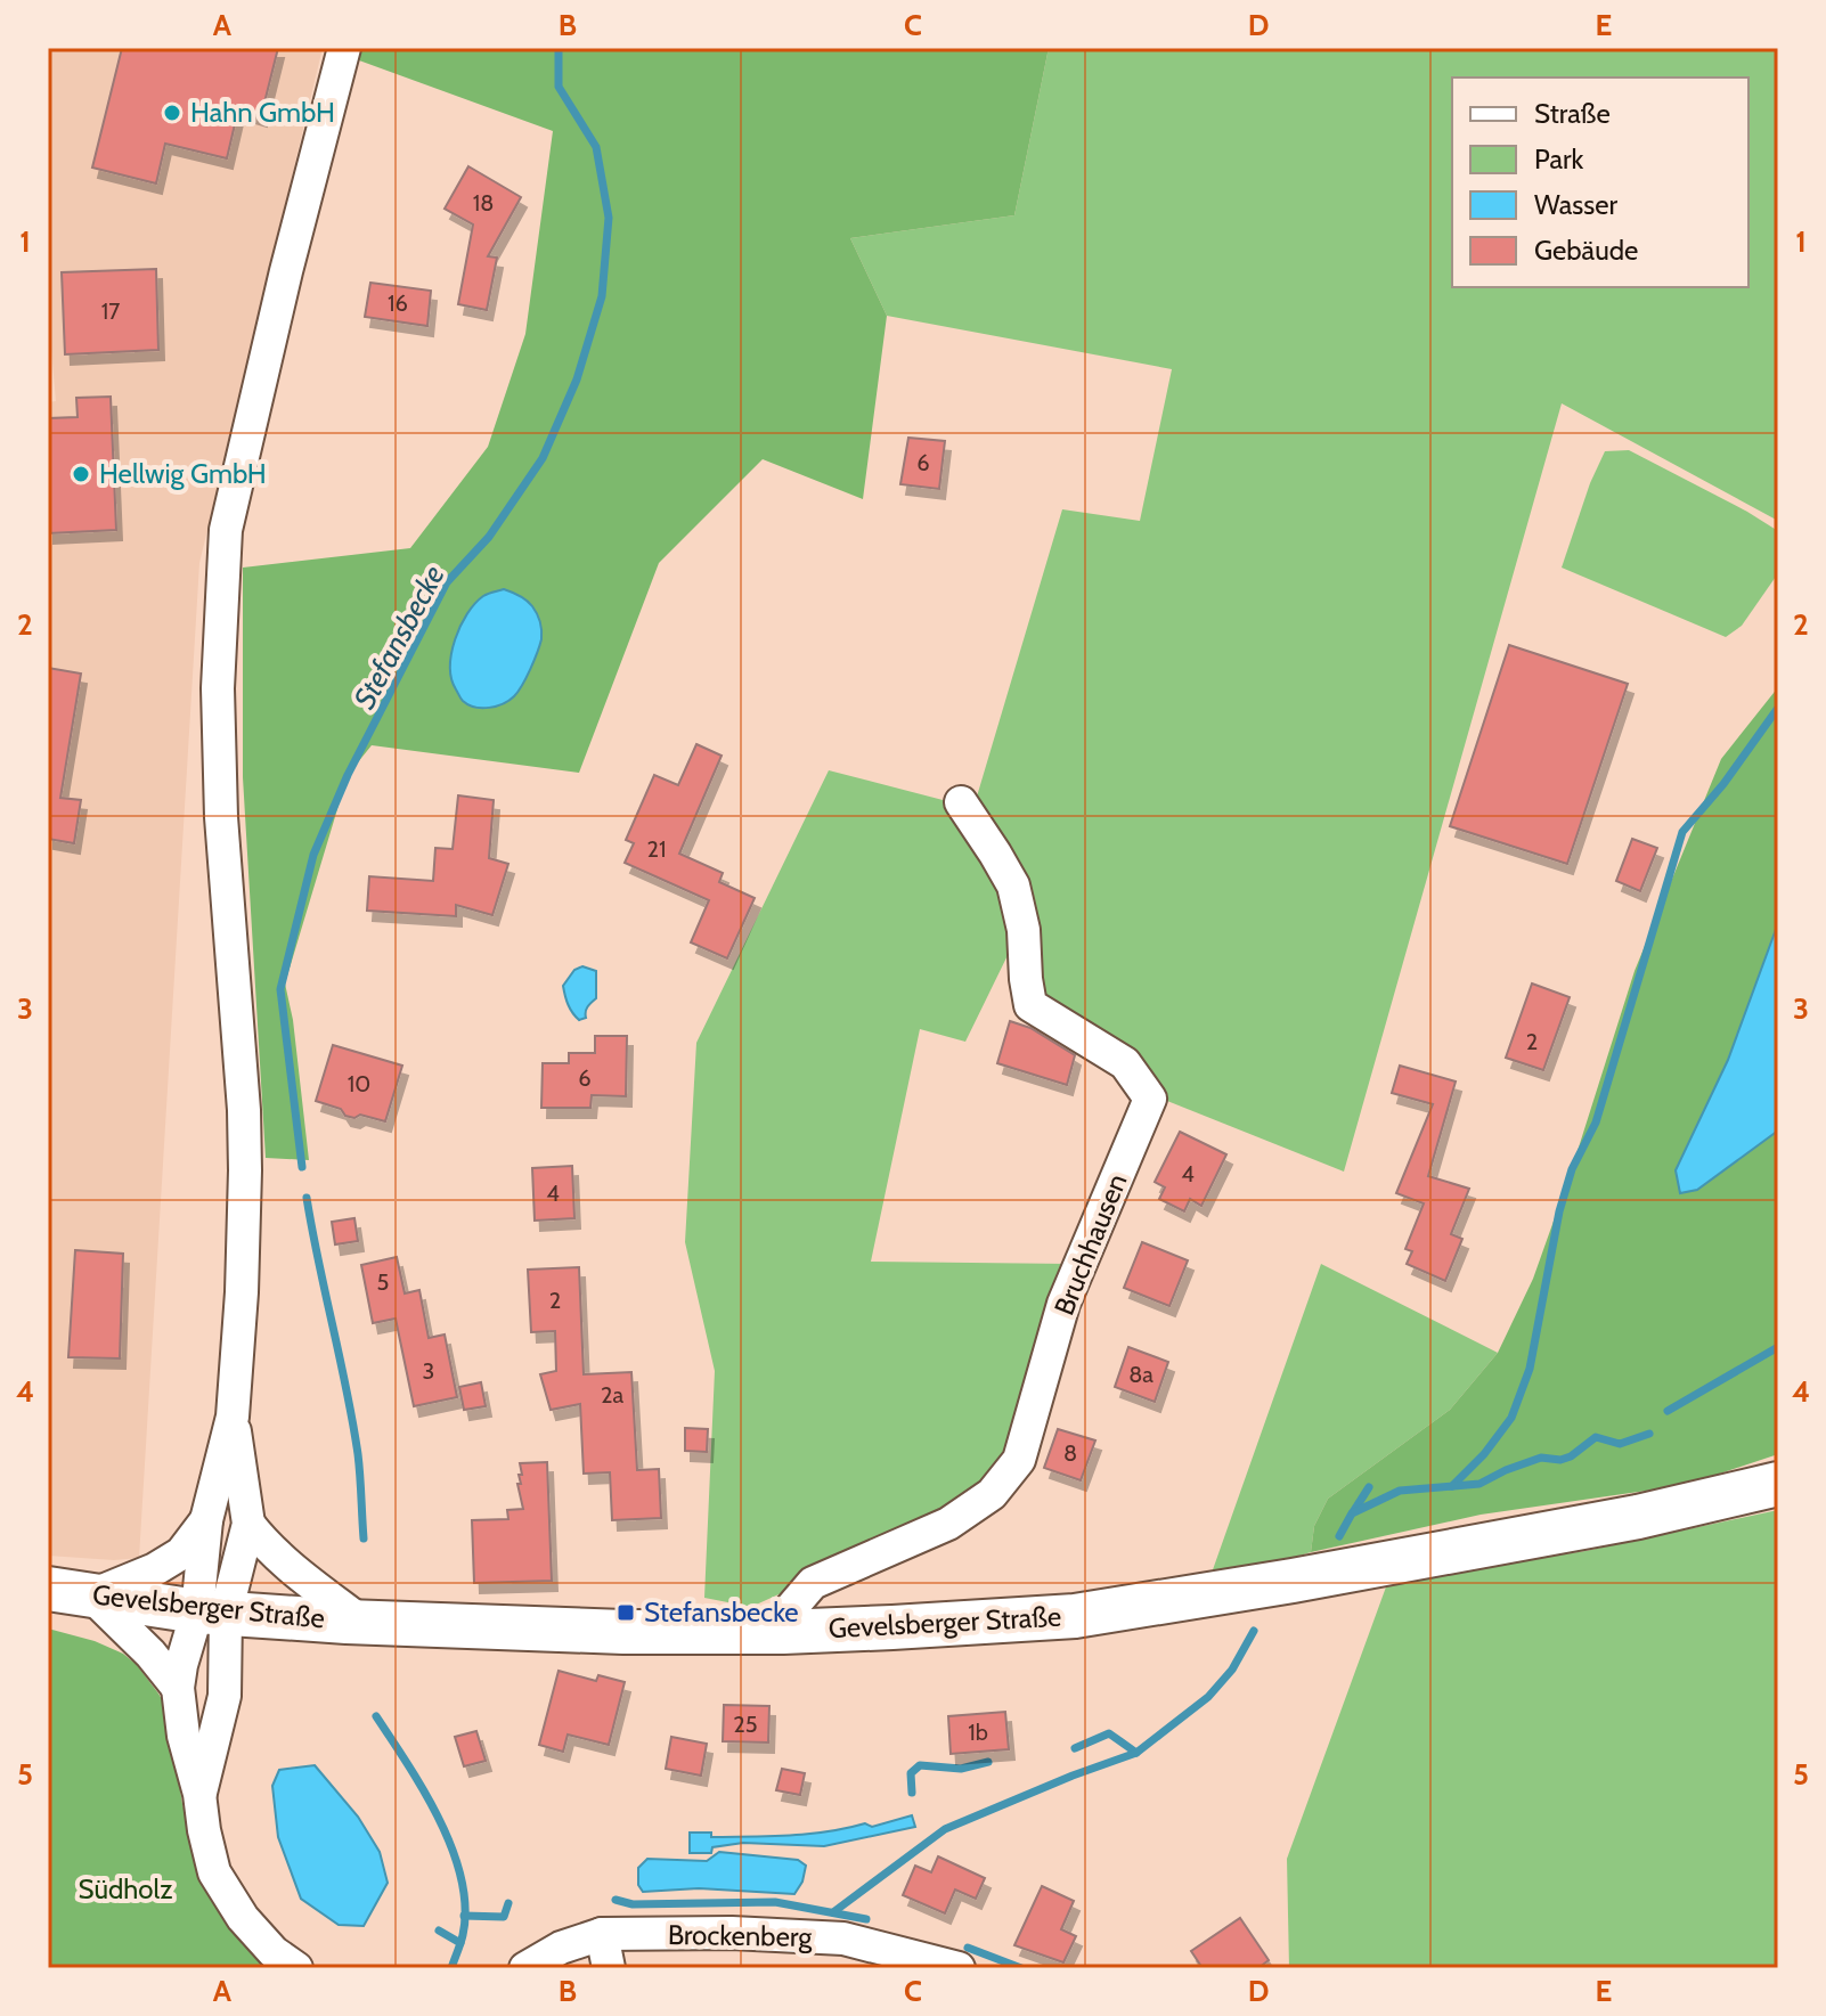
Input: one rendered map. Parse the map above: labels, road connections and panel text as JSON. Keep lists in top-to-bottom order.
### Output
{
  "streets": {
    "main road": ["Gevelsberger Straße"],
    "street": ["Bruchhausen", "Brockenberg"]
  },
  "crossings": [
    ["Bruchhausen", "Gevelsberger Straße"]
  ],
  "water": ["Stefansbecke"],
  "parks": ["Südholz"],
  "places": {
    "other": ["Hahn GmbH", "Hellwig GmbH"],
    "transit": ["Stefansbecke"]
  },
  "house_numbers": [
    "18",
    "16",
    "17",
    "6",
    "21",
    "2",
    "6",
    "10",
    "4",
    "4",
    "5",
    "2",
    "3",
    "8a",
    "2a",
    "8",
    "25",
    "1b"
  ],
  "legend": [
    "Straße",
    "Park",
    "Wasser",
    "Gebäude"
  ],
  "grid": {
    "columns": [
      "A",
      "B",
      "C",
      "D",
      "E"
    ],
    "rows": [
      "1",
      "2",
      "3",
      "4",
      "5"
    ]
  }
}
